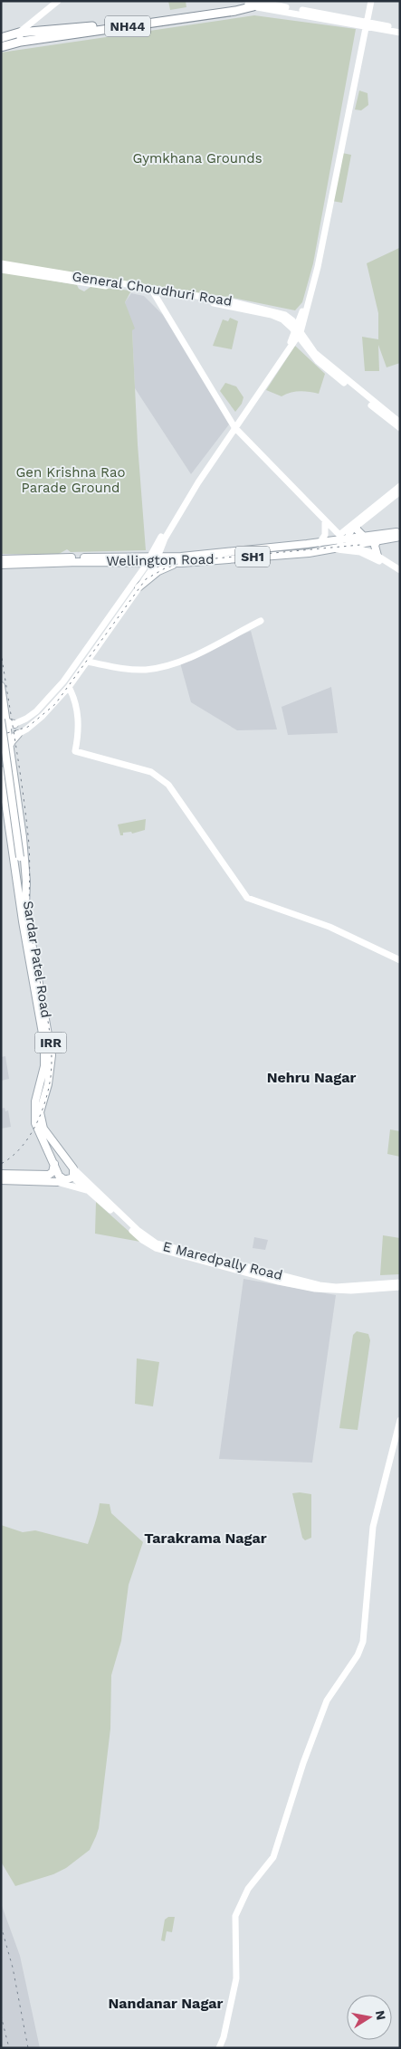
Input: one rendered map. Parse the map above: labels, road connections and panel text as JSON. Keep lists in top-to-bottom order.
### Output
{
  "streets": {
    "highway": ["NH44"],
    "main road": [
      "General Choudhuri Road",
      "SH1",
      "Wellington Road",
      "Sardar Patel Road",
      "IRR",
      "E Maredpally Road"
    ]
  },
  "crossings": [
    ["SH1", "Wellington Road"],
    ["Sardar Patel Road", "IRR"],
    ["Sardar Patel Road", "E Maredpally Road"]
  ],
  "districts": ["Nehru Nagar", "Tarakrama Nagar", "Nandanar Nagar"],
  "parks": ["Gymkhana Grounds", "Gen Krishna Rao Parade Ground"],
  "north": "right"
}
